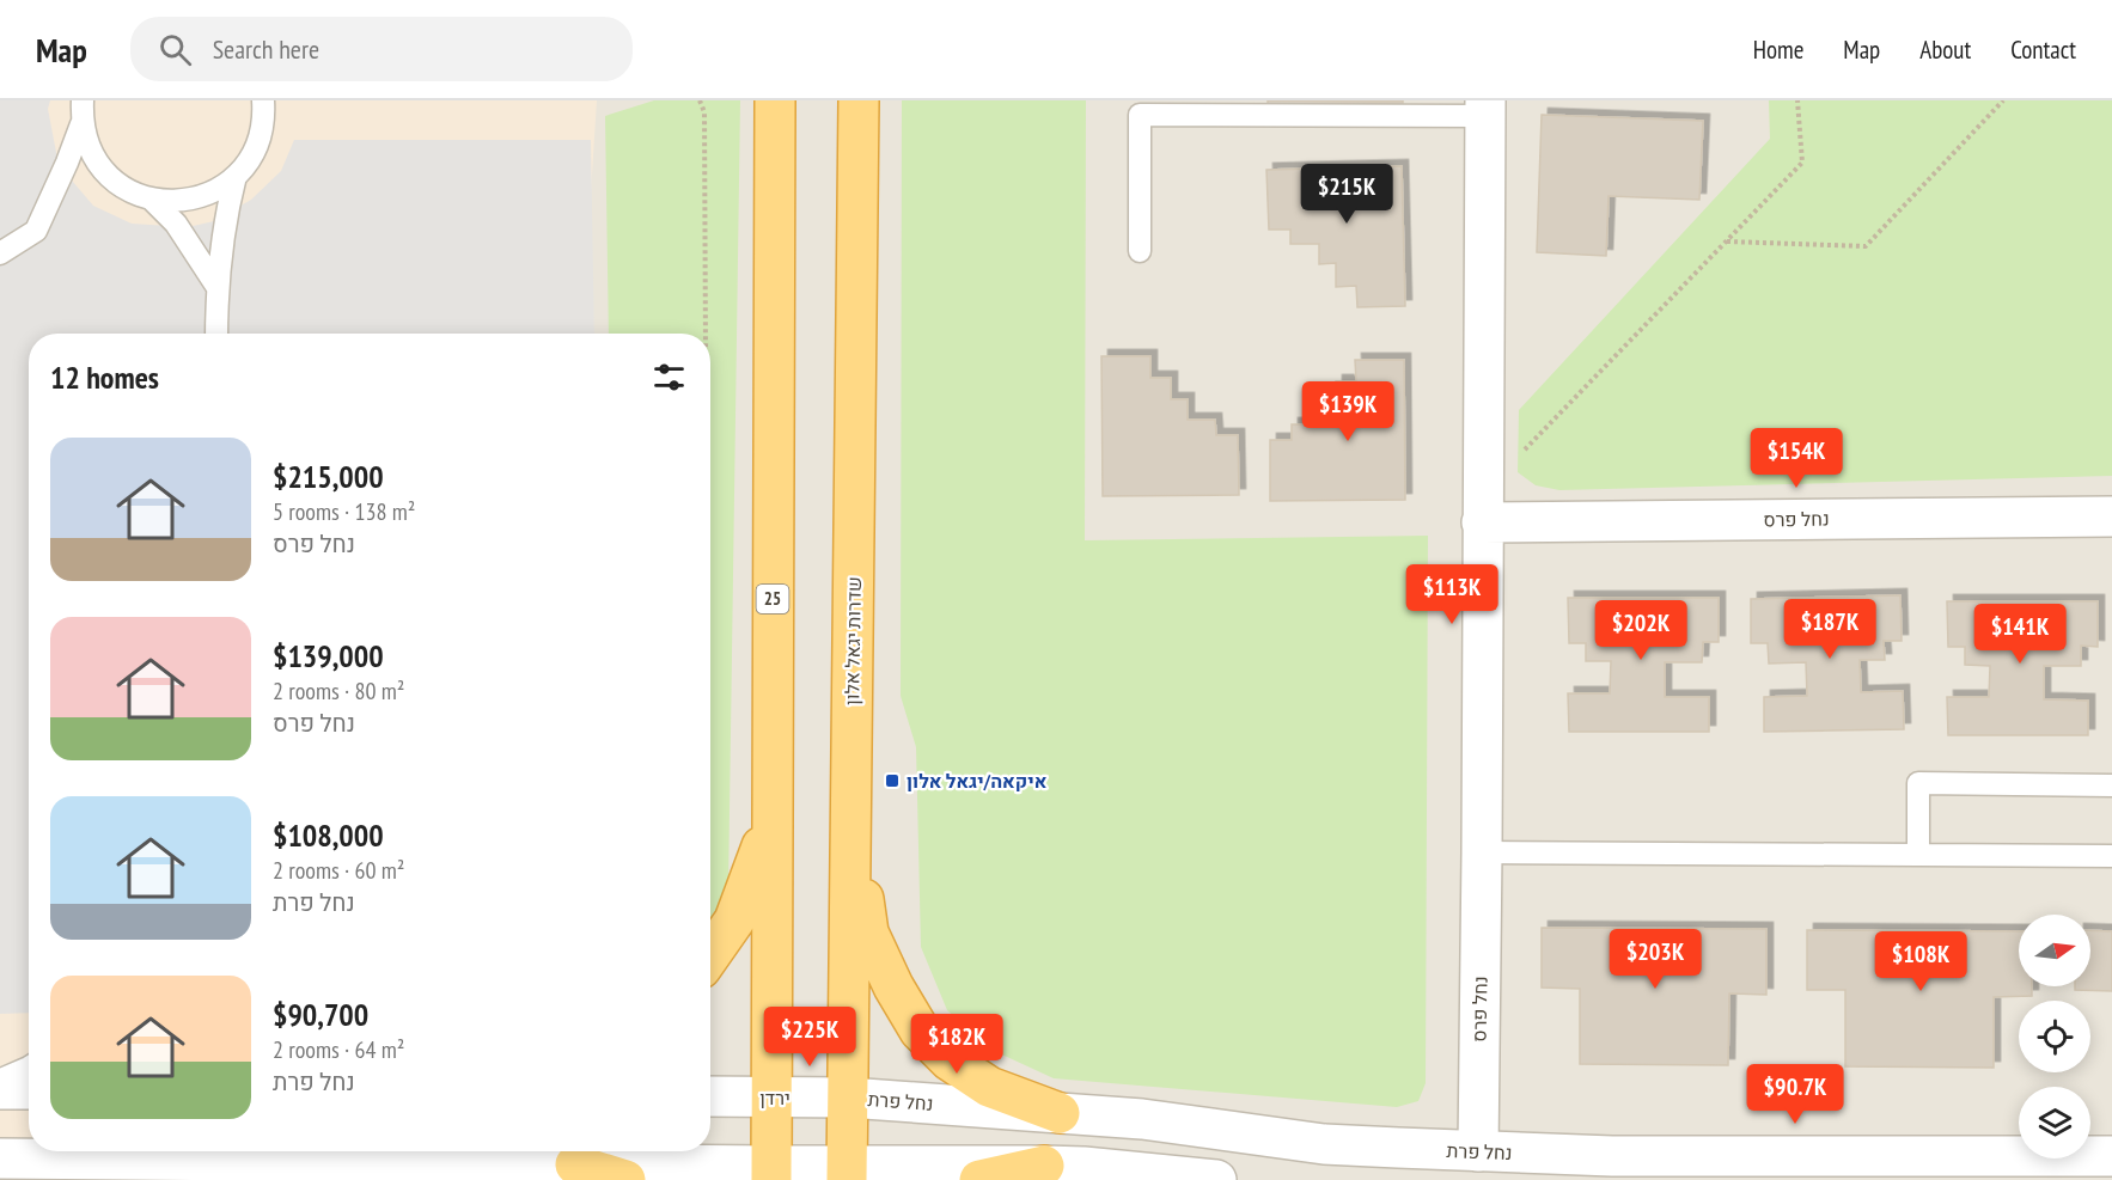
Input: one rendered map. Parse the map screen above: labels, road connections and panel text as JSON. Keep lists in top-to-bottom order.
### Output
{
  "streets": {
    "highway": ["25", "שדרות יגאל אלון"],
    "street": ["נחל פרס", "ירדן", "נחל פרת"]
  },
  "crossings": [
    ["נחל פרס", "נחל פרת"],
    ["25", "ירדן"],
    ["שדרות יגאל אלון", "ירדן"],
    ["שדרות יגאל אלון", "נחל פרת"],
    ["ירדן", "נחל פרת"]
  ],
  "places": {
    "transit": ["איקאה/יגאל אלון"]
  },
  "north": "right",
  "page": {
    "header": "Map",
    "search": "Search here",
    "nav": [
      "Home",
      "Map",
      "About",
      "Contact"
    ],
    "price": [
      "$215K",
      "$139K",
      "$154K",
      "$113K",
      "$187K",
      "$202K",
      "$141K",
      "$203K",
      "$108K",
      "$225K",
      "$182K",
      "$90.7K"
    ],
    "heading": "12 homes",
    "list": [
      {
        "name": "$215,000",
        "note": "5 rooms · 138 m² · נחל פרס"
      },
      {
        "name": "$139,000",
        "note": "2 rooms · 80 m² · נחל פרס"
      },
      {
        "name": "$108,000",
        "note": "2 rooms · 60 m² · נחל פרת"
      },
      {
        "name": "$90,700",
        "note": "2 rooms · 64 m² · נחל פרת"
      }
    ]
  }
}
